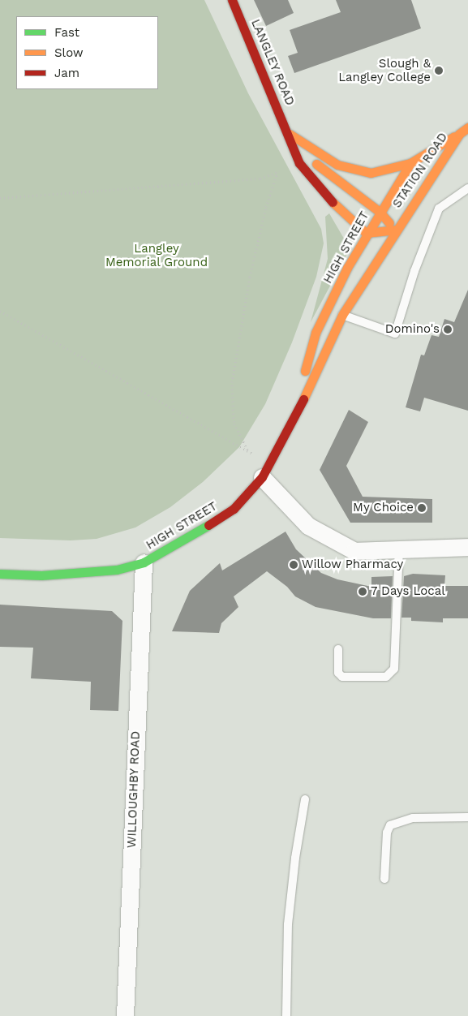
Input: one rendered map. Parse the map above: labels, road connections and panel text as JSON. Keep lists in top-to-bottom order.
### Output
{
  "streets": {
    "main road": ["LANGLEY ROAD", "STATION ROAD", "HIGH STREET"],
    "street": ["WILLOUGHBY ROAD"]
  },
  "crossings": [
    ["LANGLEY ROAD", "STATION ROAD"],
    ["LANGLEY ROAD", "HIGH STREET"],
    ["STATION ROAD", "HIGH STREET"],
    ["HIGH STREET", "WILLOUGHBY ROAD"]
  ],
  "parks": ["Langley Memorial Ground"],
  "places": [
    "Slough & Langley College",
    "Domino's",
    "My Choice",
    "Willow Pharmacy",
    "7 Days Local"
  ],
  "legend": ["Fast", "Slow", "Jam"]
}
